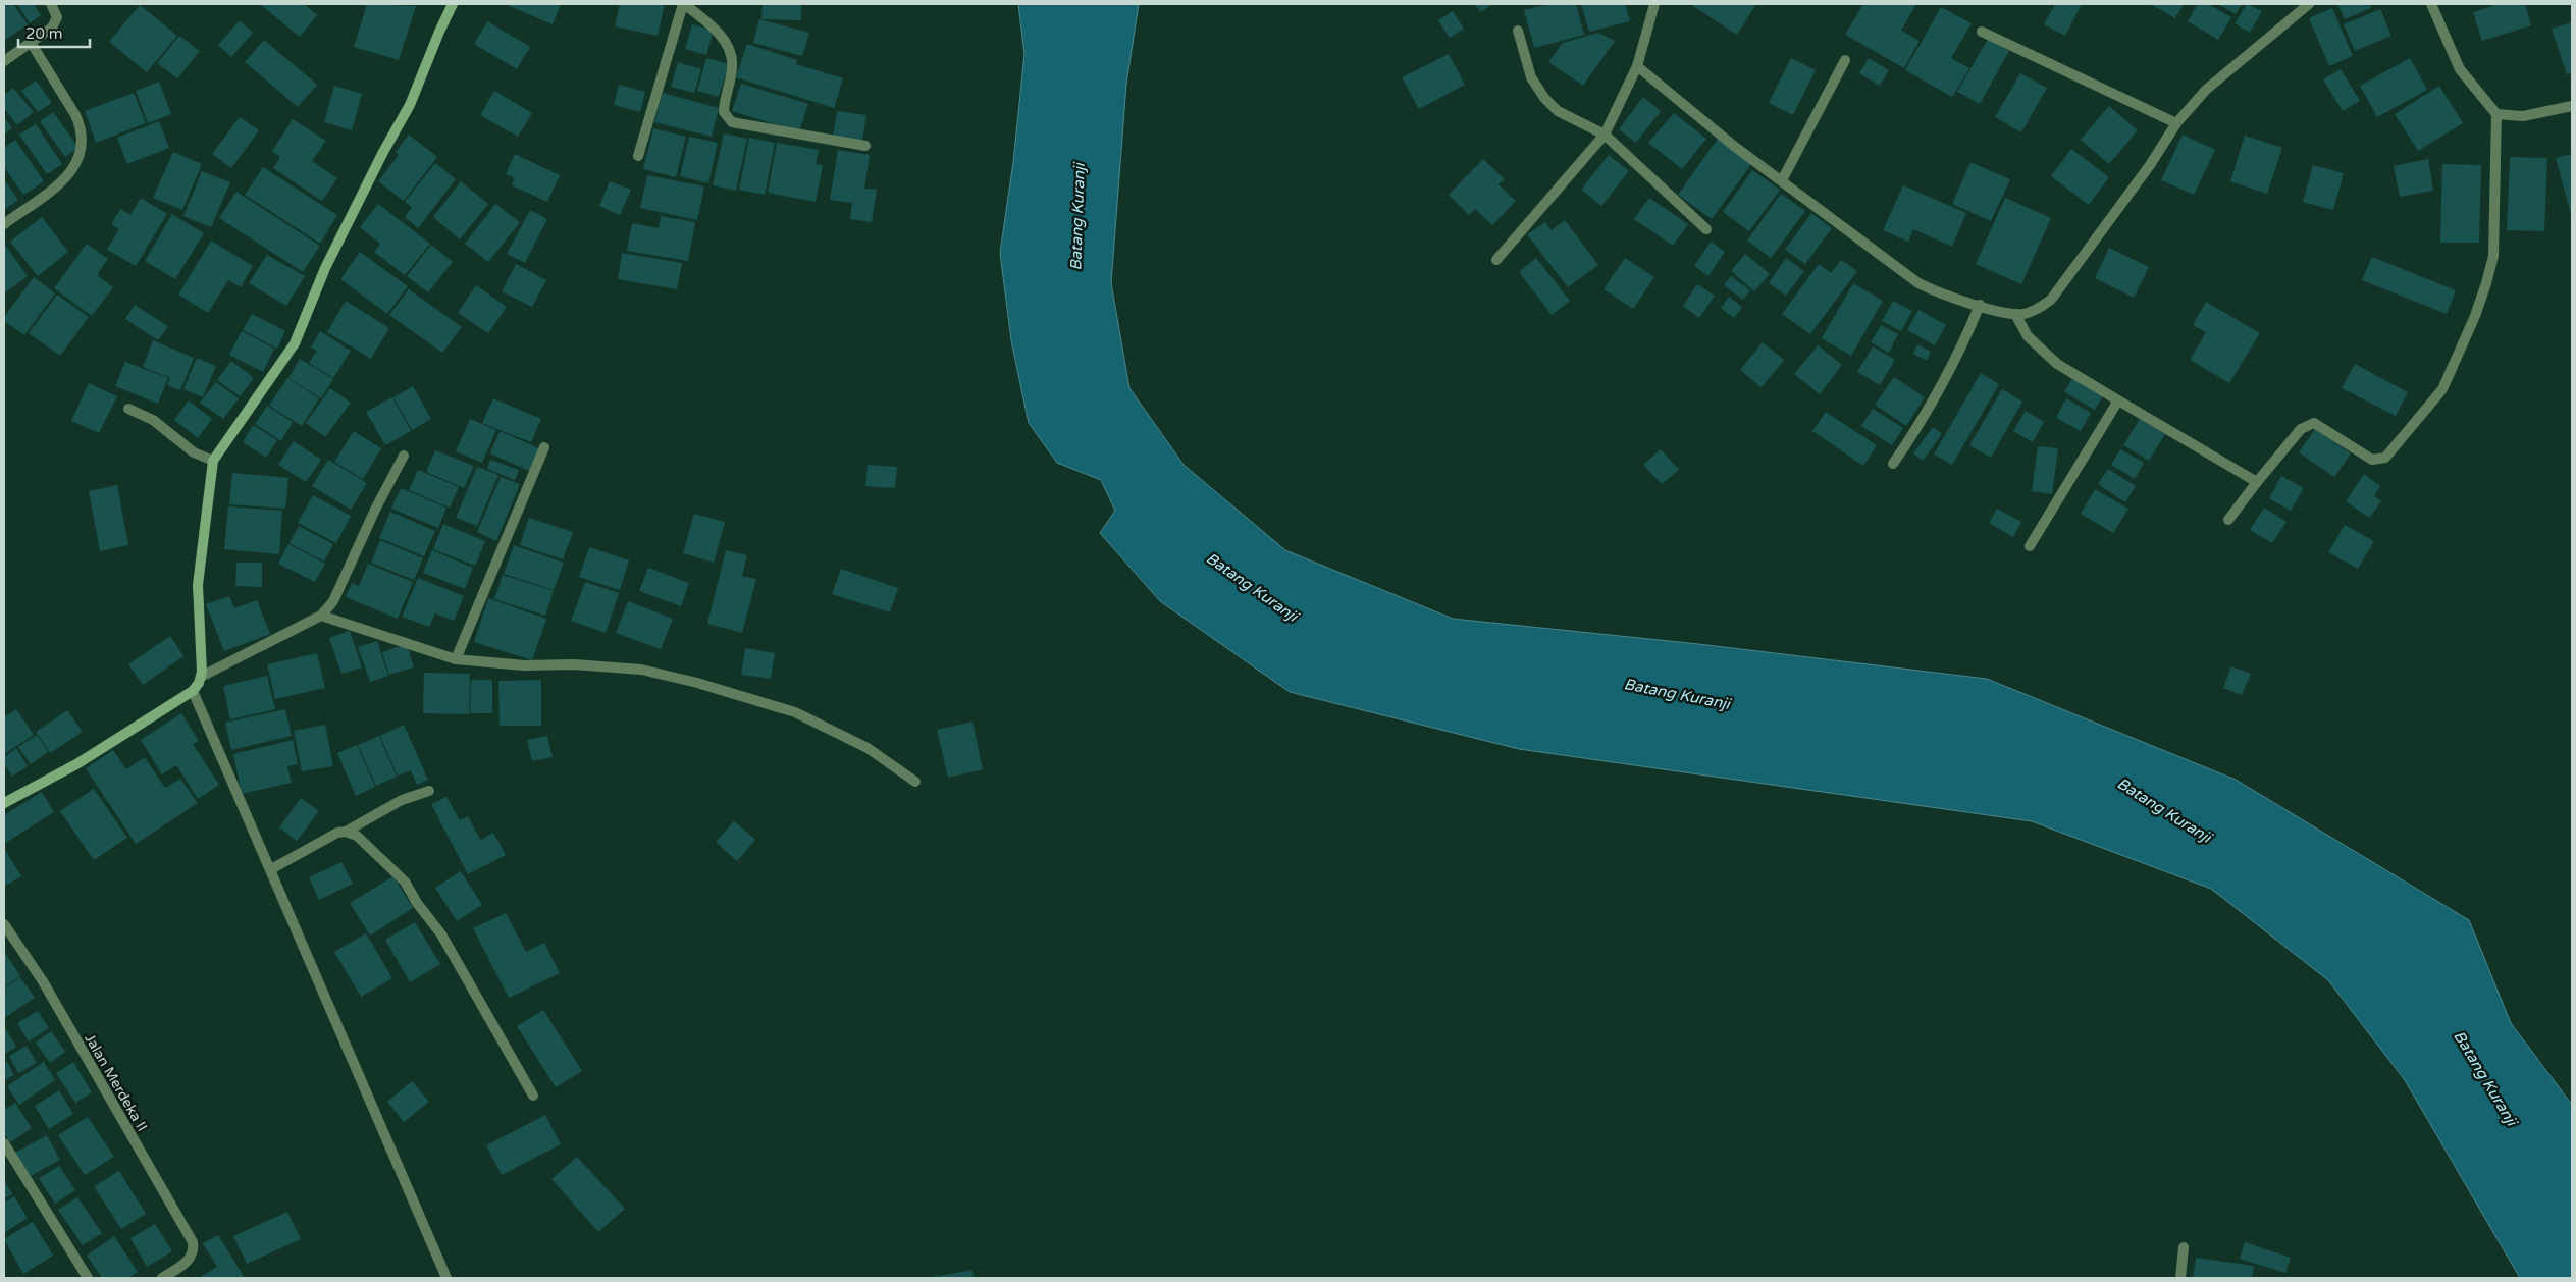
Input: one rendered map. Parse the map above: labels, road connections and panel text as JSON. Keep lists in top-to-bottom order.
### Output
{
  "streets": {
    "street": ["Jalan Merdeka II"]
  },
  "water": ["Batang Kuranji"],
  "scale_bar": "20 m"
}
